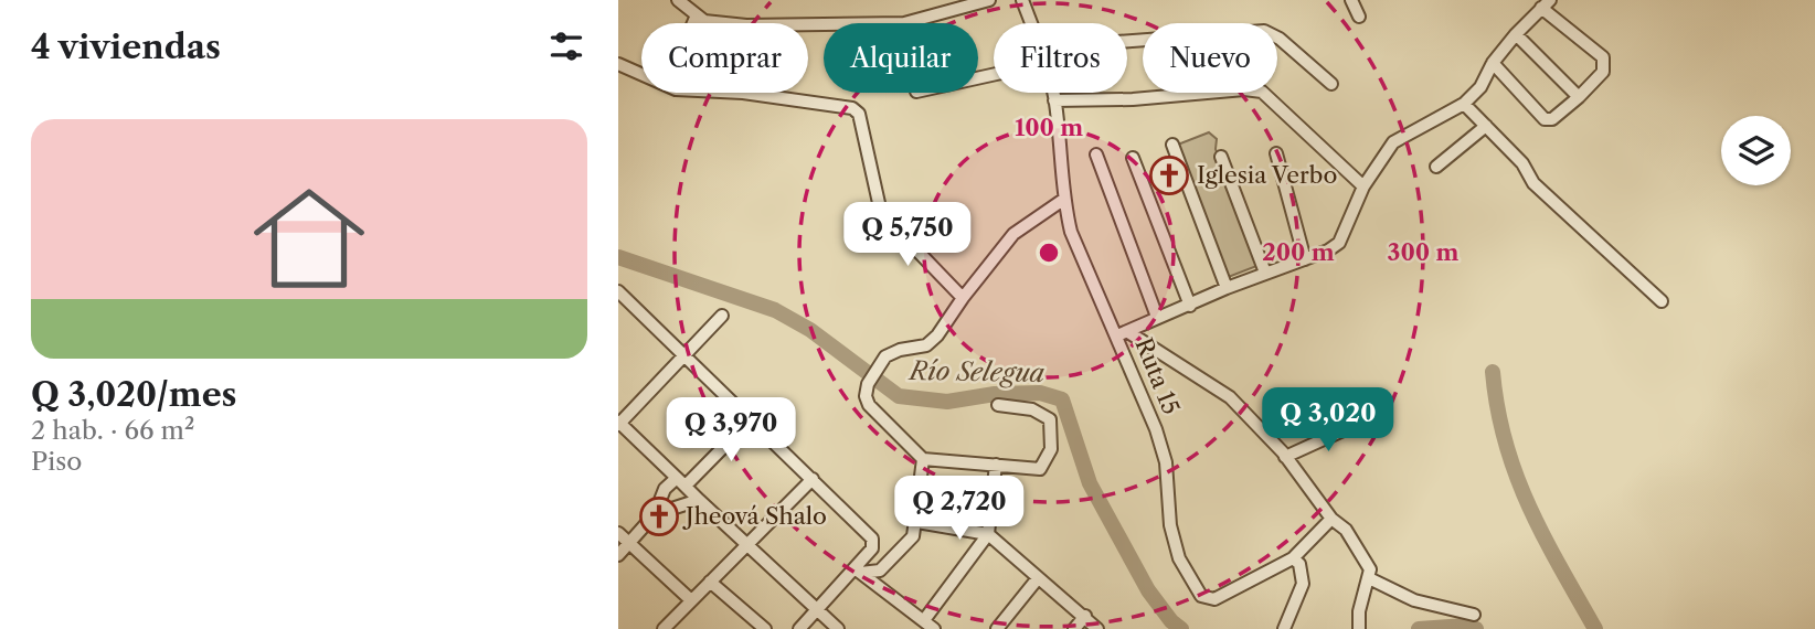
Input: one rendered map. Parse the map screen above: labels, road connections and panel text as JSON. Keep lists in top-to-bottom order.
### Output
{
  "streets": {
    "street": ["Ruta 15"]
  },
  "water": ["Río Selegua"],
  "places": {
    "church": ["Iglesia Verbo", "Jheová Shalo"]
  },
  "page": {
    "heading": "4 viviendas",
    "chip": [
      "Comprar",
      "Alquilar",
      "Filtros",
      "Nuevo"
    ],
    "list": [
      {
        "name": "Q 3,020/mes",
        "note": "2 hab. · 66 m² · Piso"
      }
    ],
    "price": [
      "Q 5,750",
      "Q 3,020",
      "Q 3,970",
      "Q 2,720"
    ]
  },
  "rings": ["100 m", "200 m", "300 m"]
}
